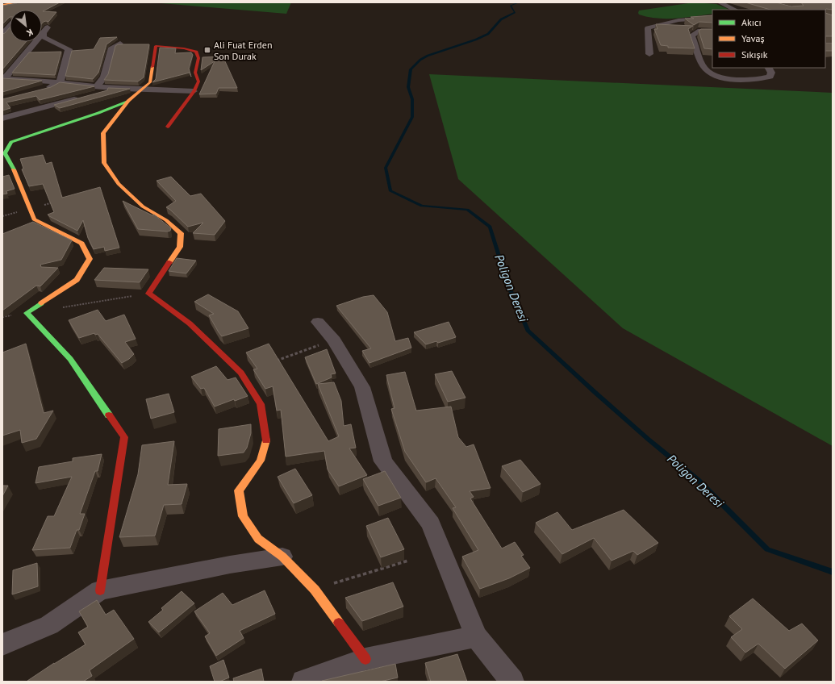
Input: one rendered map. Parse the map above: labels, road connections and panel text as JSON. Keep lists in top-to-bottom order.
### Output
{
  "water": ["Poligon Deresi"],
  "places": {
    "transit": ["Ali Fuat Erden Son Durak"]
  },
  "legend": ["Akıcı", "Yavaş", "Sıkışık"],
  "north": "bottom right"
}
